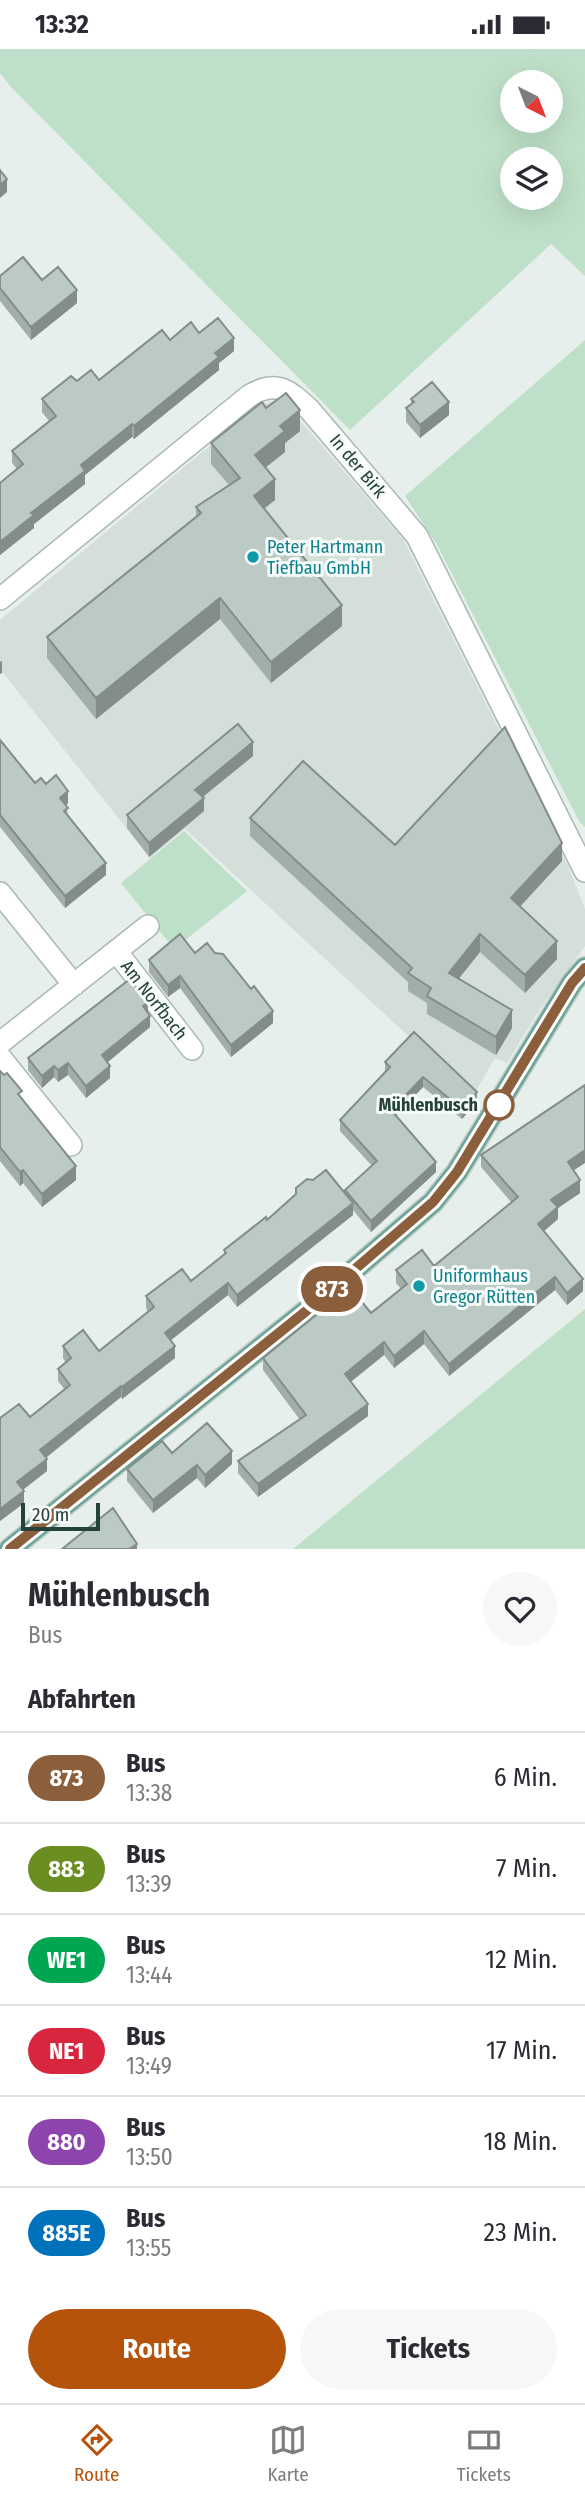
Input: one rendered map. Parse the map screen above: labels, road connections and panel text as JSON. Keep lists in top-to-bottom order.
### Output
{
  "streets": {
    "street": ["In der Birk", "Am Norfbach"]
  },
  "places": ["Peter Hartmann Tiefbau GmbH", "Mühlenbusch", "Uniformhaus Gregor Rütten"],
  "lines": ["bus line 873"],
  "scale_bar": "20 m",
  "north": "bottom right",
  "page": {
    "status": "13:32",
    "on_map": "873",
    "scale": "20 m",
    "heading": [
      ["Mühlenbusch", "Bus"],
      "Abfahrten"
    ],
    "list": [
      {
        "mark": "873",
        "name": "Bus",
        "note": "13:38",
        "value": "6 Min."
      },
      {
        "mark": "883",
        "name": "Bus",
        "note": "13:39",
        "value": "7 Min."
      },
      {
        "mark": "WE1",
        "name": "Bus",
        "note": "13:44",
        "value": "12 Min."
      },
      {
        "mark": "NE1",
        "name": "Bus",
        "note": "13:49",
        "value": "17 Min."
      },
      {
        "mark": "880",
        "name": "Bus",
        "note": "13:50",
        "value": "18 Min."
      },
      {
        "mark": "885E",
        "name": "Bus",
        "note": "13:55",
        "value": "23 Min."
      }
    ],
    "buttons": ["Route", "Tickets"],
    "tabs": ["Route", "Karte", "Tickets"]
  }
}
